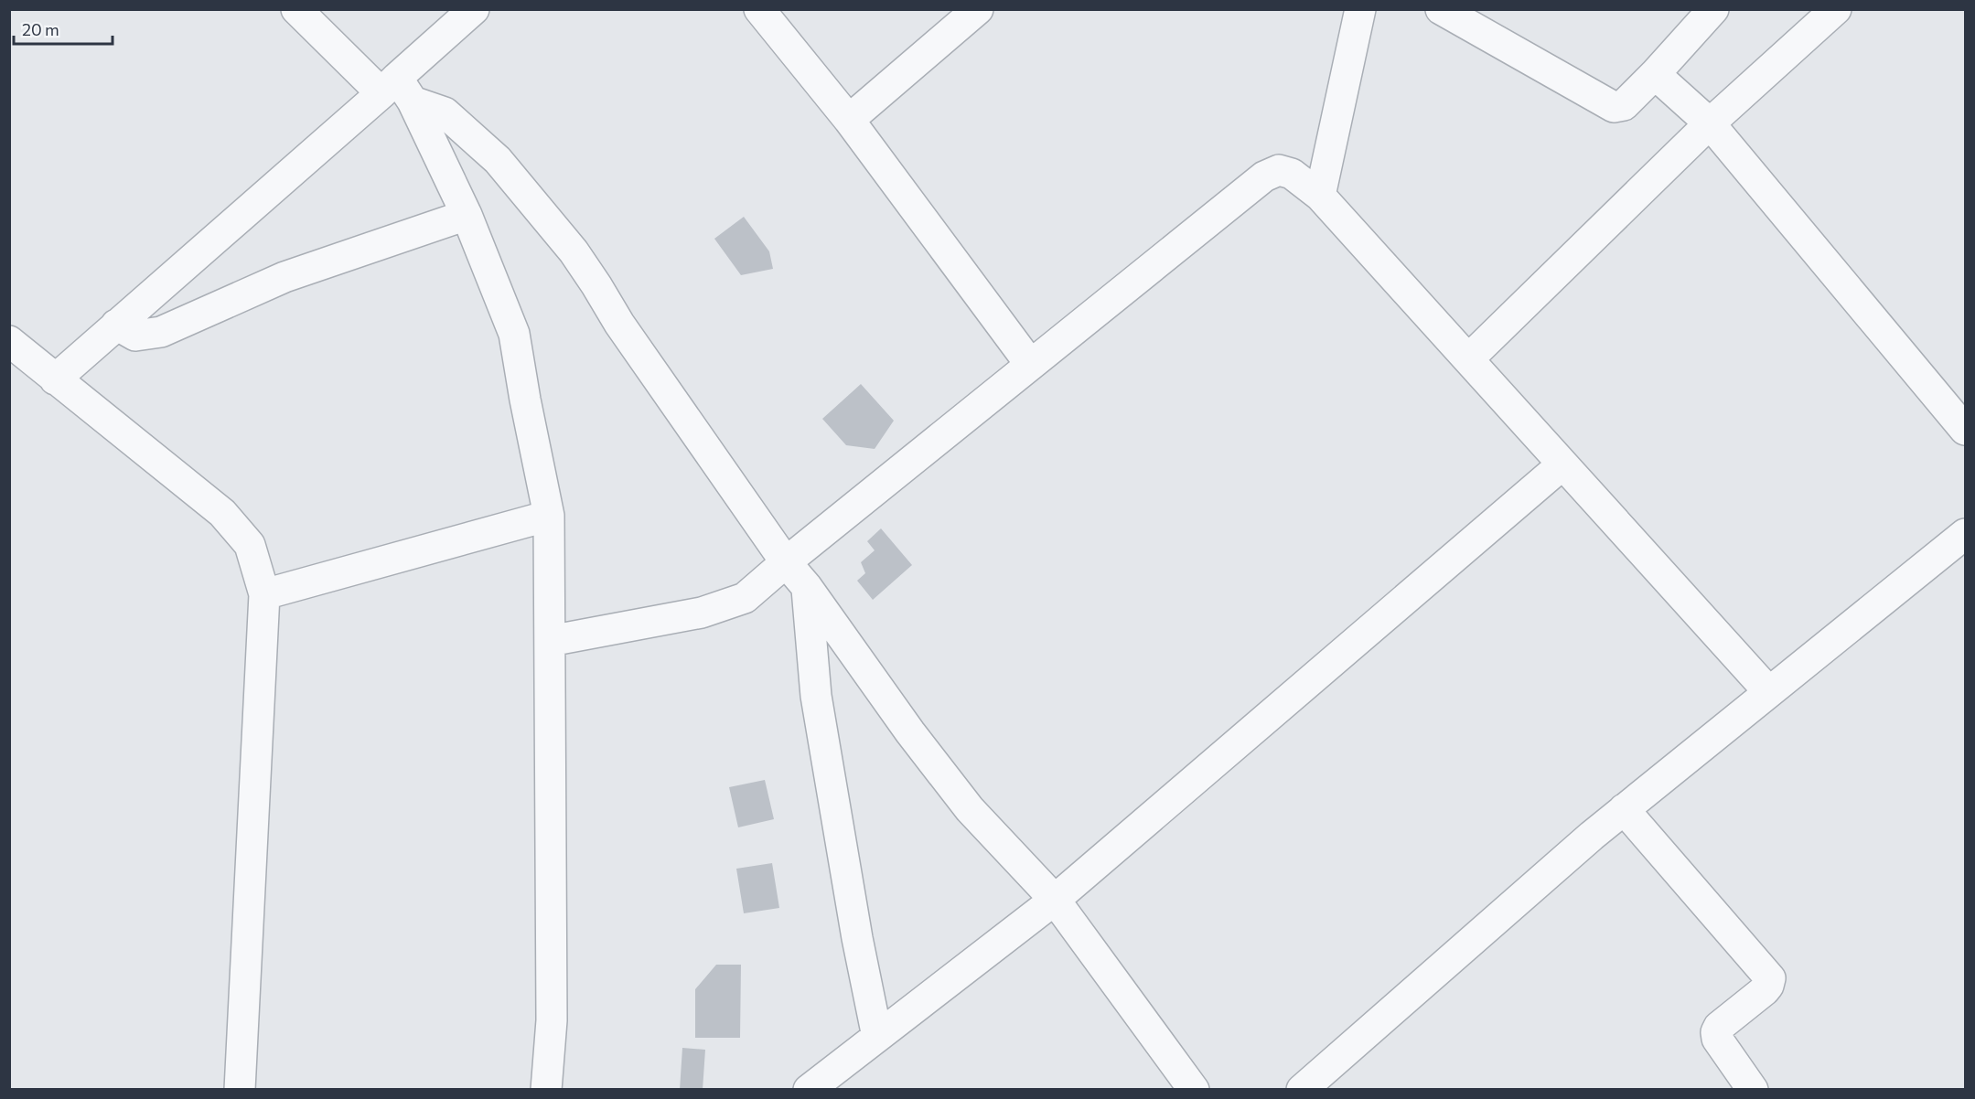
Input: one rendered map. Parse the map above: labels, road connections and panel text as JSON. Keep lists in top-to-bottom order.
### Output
{
  "scale_bar": "20 m"
}
